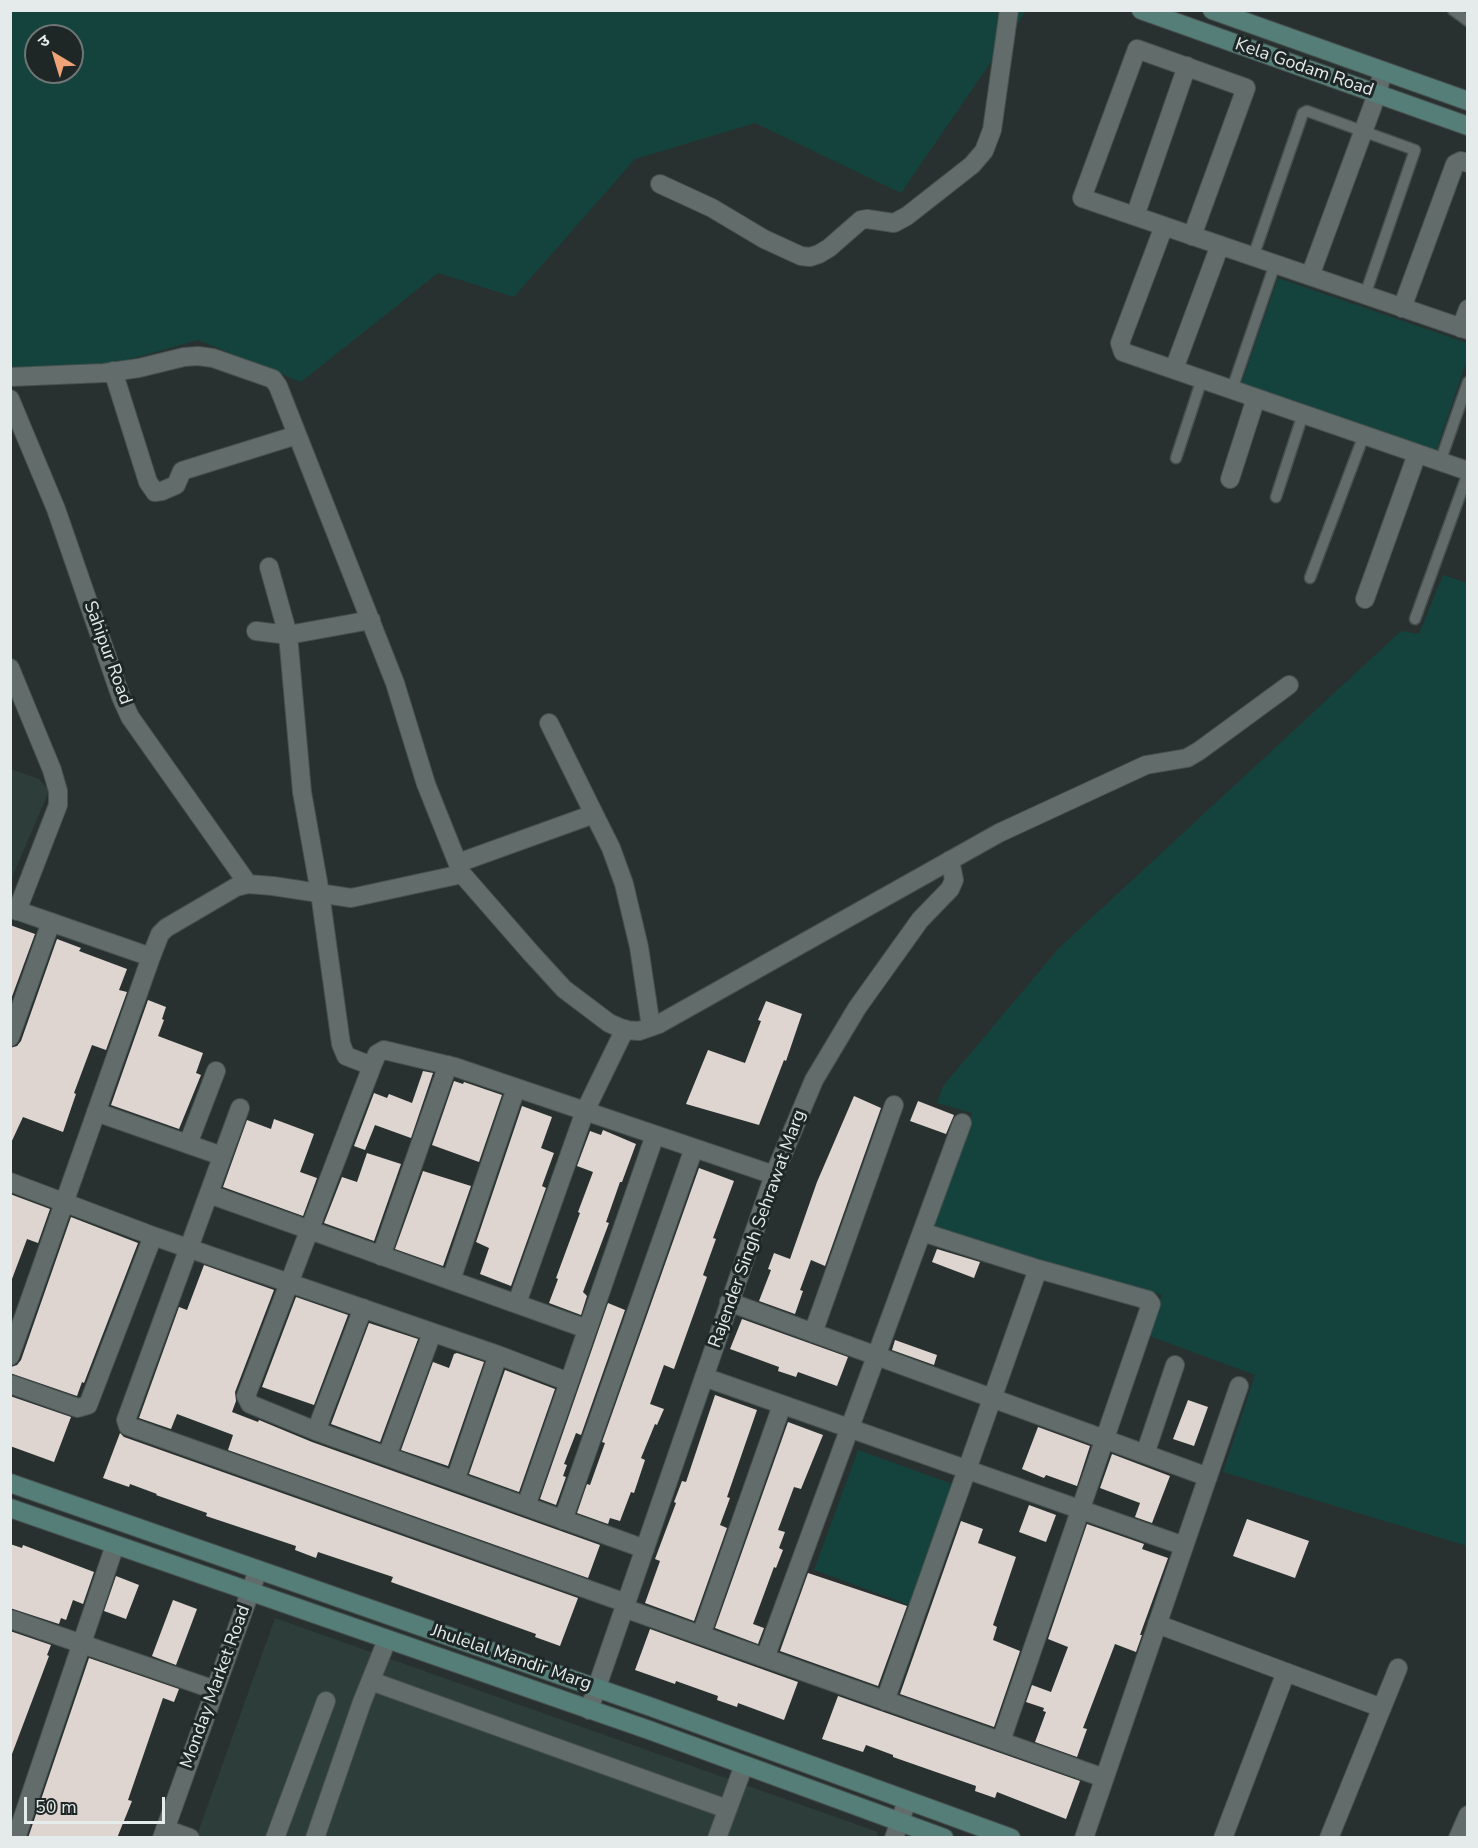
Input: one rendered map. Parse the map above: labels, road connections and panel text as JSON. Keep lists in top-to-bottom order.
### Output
{
  "streets": {
    "street": [
      "Kela Godam Road",
      "Sahipur Road",
      "Rajender Singh Sehrawat Marg",
      "Jhulelal Mandir Marg",
      "Monday Market Road"
    ]
  },
  "crossings": [
    ["Rajender Singh Sehrawat Marg", "Jhulelal Mandir Marg"],
    ["Jhulelal Mandir Marg", "Monday Market Road"]
  ],
  "scale_bar": "50 m",
  "north": "top left"
}
